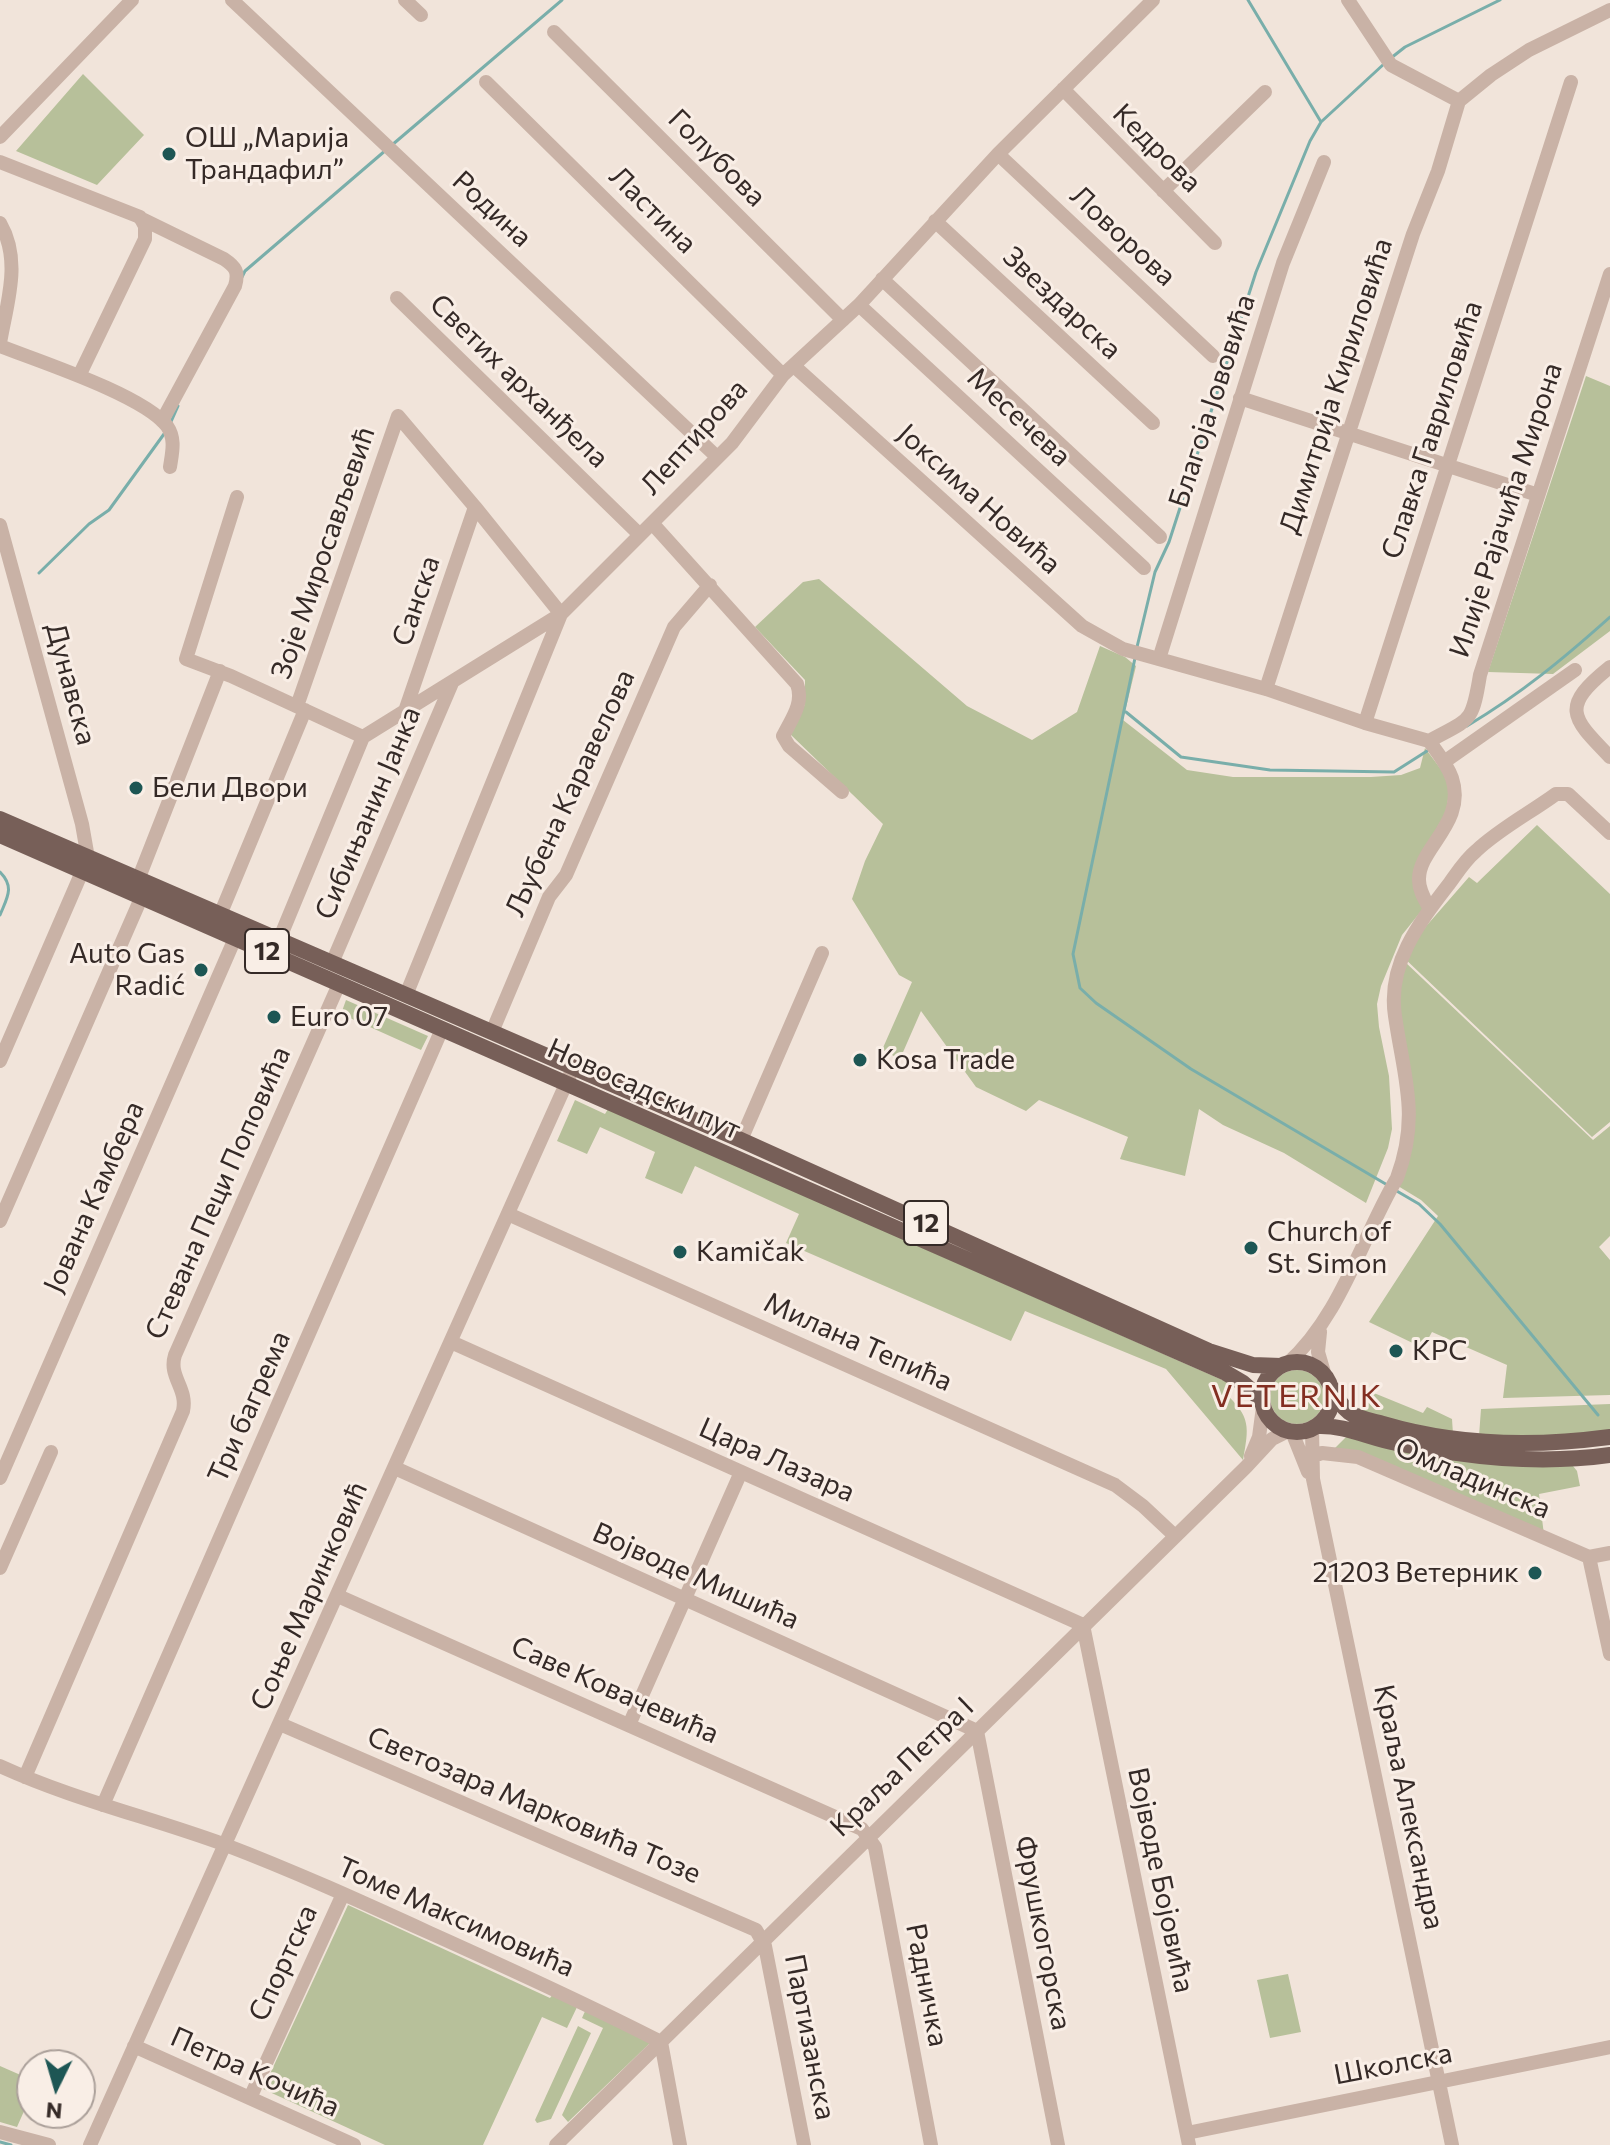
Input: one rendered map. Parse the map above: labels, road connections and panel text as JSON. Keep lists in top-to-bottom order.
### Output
{
  "streets": {
    "main road": ["12", "Новосадски пут"],
    "street": [
      "Кедрова",
      "Голубова",
      "Родина",
      "Ластина",
      "Ловорова",
      "Звездарска",
      "Светих арханђела",
      "Димитрија Кириловића",
      "Благоја Јововића",
      "Месечева",
      "Славка Гавриловића",
      "Лептирова",
      "Јоксима Новића",
      "Илије Рајачића Мирона",
      "Зоје Миросављевић",
      "Санска",
      "Дунавска",
      "Љубена Каравелова",
      "Сибињанин Јанка",
      "Стевана Пеци Поповића",
      "Јована Камбера",
      "Милана Тепића",
      "Три багрема",
      "Цара Лазара",
      "Омладинска",
      "Војводе Мишића",
      "Соње Маринковић",
      "Саве Ковачевића",
      "Краља Петра I",
      "Светозара Марковића Тозе",
      "Краља Александра",
      "Војводе Бојовића",
      "Томе Максимовића",
      "Фрушкогорска",
      "Спортска",
      "Радничка",
      "Партизанска",
      "Школска",
      "Петра Кочића"
    ]
  },
  "crossings": [
    ["Кедрова", "Лептирова"],
    ["Голубова", "Лептирова"],
    ["Родина", "Лептирова"],
    ["Ластина", "Лептирова"],
    ["Ластина", "Јоксима Новића"],
    ["Ловорова", "Лептирова"],
    ["Звездарска", "Лептирова"],
    ["Светих арханђела", "Лептирова"],
    ["Димитрија Кириловића", "Јоксима Новића"],
    ["Благоја Јововића", "Јоксима Новића"],
    ["Месечева", "Лептирова"],
    ["Славка Гавриловића", "Јоксима Новића"],
    ["Лептирова", "Јоксима Новића"],
    ["Лептирова", "Новосадски пут"],
    ["Јоксима Новића", "Илије Рајачића Мирона"],
    ["Зоје Миросављевић", "Санска"],
    ["Зоје Миросављевић", "Новосадски пут"],
    ["Дунавска", "Новосадски пут"],
    ["Љубена Каравелова", "Новосадски пут"],
    ["Сибињанин Јанка", "Новосадски пут"],
    ["12", "Новосадски пут"],
    ["12", "Краља Петра I"],
    ["Новосадски пут", "Стевана Пеци Поповића"],
    ["Новосадски пут", "Јована Камбера"],
    ["Новосадски пут", "Три багрема"],
    ["Новосадски пут", "Соње Маринковић"],
    ["Новосадски пут", "Краља Петра I"],
    ["Стевана Пеци Поповића", "Томе Максимовића"],
    ["Милана Тепића", "Соње Маринковић"],
    ["Милана Тепића", "Краља Петра I"],
    ["Три багрема", "Томе Максимовића"],
    ["Цара Лазара", "Соње Маринковић"],
    ["Цара Лазара", "Краља Петра I"],
    ["Цара Лазара", "Војводе Бојовића"],
    ["Војводе Мишића", "Соње Маринковић"],
    ["Војводе Мишића", "Краља Петра I"],
    ["Војводе Мишића", "Фрушкогорска"],
    ["Соње Маринковић", "Саве Ковачевића"],
    ["Соње Маринковић", "Светозара Марковића Тозе"],
    ["Соње Маринковић", "Томе Максимовића"],
    ["Соње Маринковић", "Петра Кочића"],
    ["Саве Ковачевића", "Краља Петра I"],
    ["Саве Ковачевића", "Радничка"],
    ["Краља Петра I", "Светозара Марковића Тозе"],
    ["Краља Петра I", "Војводе Бојовића"],
    ["Краља Петра I", "Томе Максимовића"],
    ["Краља Петра I", "Фрушкогорска"],
    ["Краља Петра I", "Радничка"],
    ["Краља Петра I", "Партизанска"],
    ["Светозара Марковића Тозе", "Партизанска"],
    ["Краља Александра", "Школска"],
    ["Војводе Бојовића", "Школска"],
    ["Томе Максимовића", "Спортска"],
    ["Спортска", "Петра Кочића"]
  ],
  "districts": ["VETERNIK"],
  "places": [
    "ОШ „Марија Трандафил”",
    "Бели Двори",
    "Auto Gas Radić",
    "Euro 07",
    "Kosa Trade",
    "Church of St. Simon",
    "Kamičak",
    "KPC",
    "21203 Ветерник"
  ],
  "north": "bottom"
}
